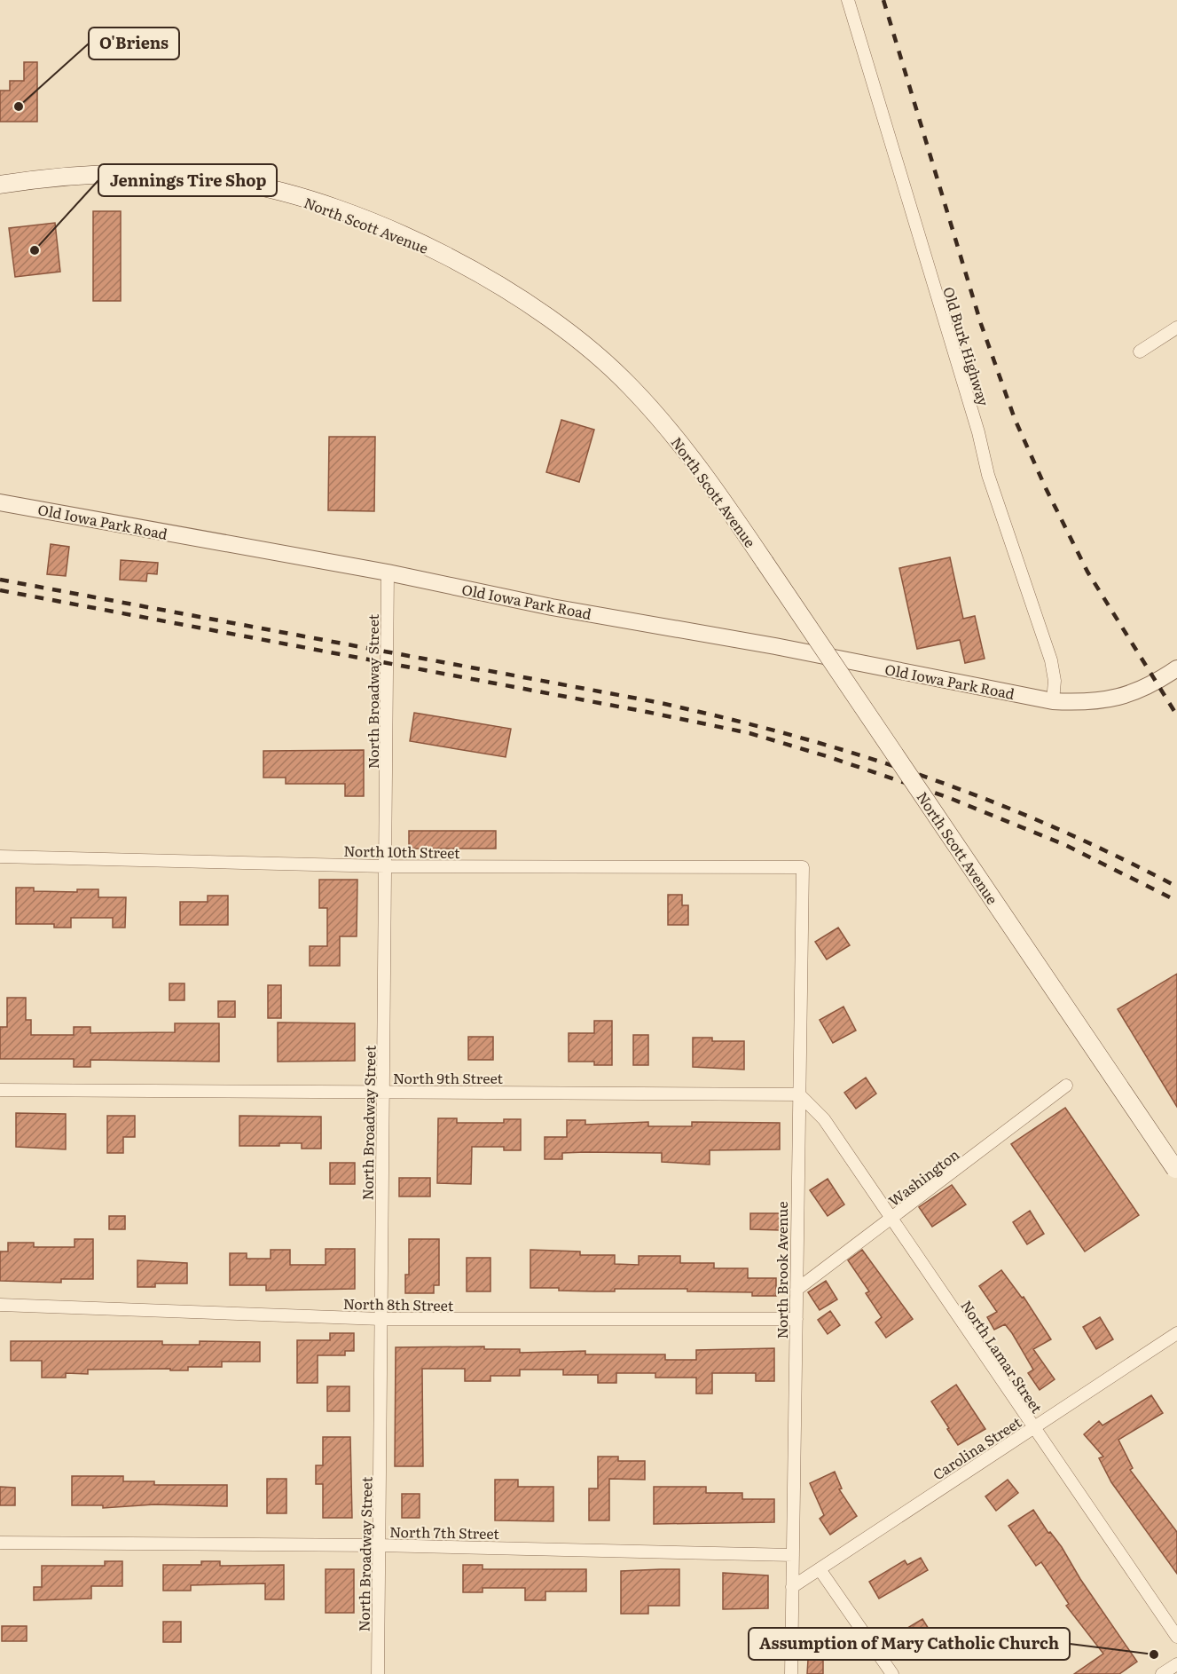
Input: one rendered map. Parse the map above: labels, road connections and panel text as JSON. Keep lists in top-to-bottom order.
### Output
{
  "streets": {
    "main road": ["North Scott Avenue"],
    "street": [
      "Old Burk Highway",
      "Old Iowa Park Road",
      "North Broadway Street",
      "North 10th Street",
      "North 9th Street",
      "Washington",
      "North Brook Avenue",
      "North 8th Street",
      "North Lamar Street",
      "Carolina Street",
      "North 7th Street"
    ]
  },
  "crossings": [
    ["Old Burk Highway", "Old Iowa Park Road"],
    ["Old Iowa Park Road", "North Broadway Street"],
    ["North Broadway Street", "North 10th Street"],
    ["North Broadway Street", "North 9th Street"],
    ["North Broadway Street", "North 8th Street"],
    ["North Broadway Street", "North 7th Street"],
    ["North 10th Street", "North Brook Avenue"],
    ["North 9th Street", "North Brook Avenue"],
    ["North 9th Street", "North Lamar Street"],
    ["Washington", "North Brook Avenue"],
    ["Washington", "North Lamar Street"],
    ["North Brook Avenue", "North 8th Street"],
    ["North Brook Avenue", "North Lamar Street"],
    ["North Brook Avenue", "Carolina Street"],
    ["North Brook Avenue", "North 7th Street"],
    ["North Lamar Street", "Carolina Street"]
  ],
  "places": ["O'Briens", "Jennings Tire Shop", "Assumption of Mary Catholic Church"]
}
